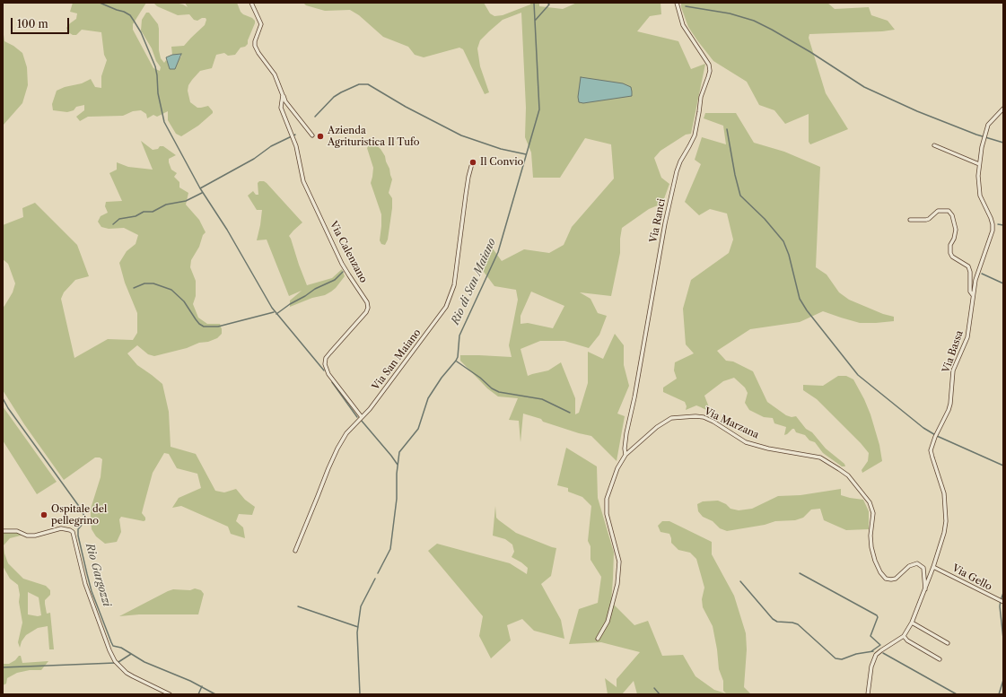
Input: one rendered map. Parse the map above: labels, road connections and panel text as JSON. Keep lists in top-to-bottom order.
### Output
{
  "streets": {
    "street": [
      "Via Ranci",
      "Via Calenzano",
      "Via Bassa",
      "Via San Maiano",
      "Via Marzana",
      "Via Gello"
    ]
  },
  "crossings": [
    ["Via Ranci", "Via Marzana"],
    ["Via Calenzano", "Via San Maiano"],
    ["Via Bassa", "Via Marzana"],
    ["Via Bassa", "Via Gello"]
  ],
  "water": ["Rio di San Maiano", "Rio Gargozzi"],
  "places": ["Azienda Agrituristica Il Tufo", "Il Convio", "Ospitale del pellegrino"],
  "scale_bar": "100 m"
}
